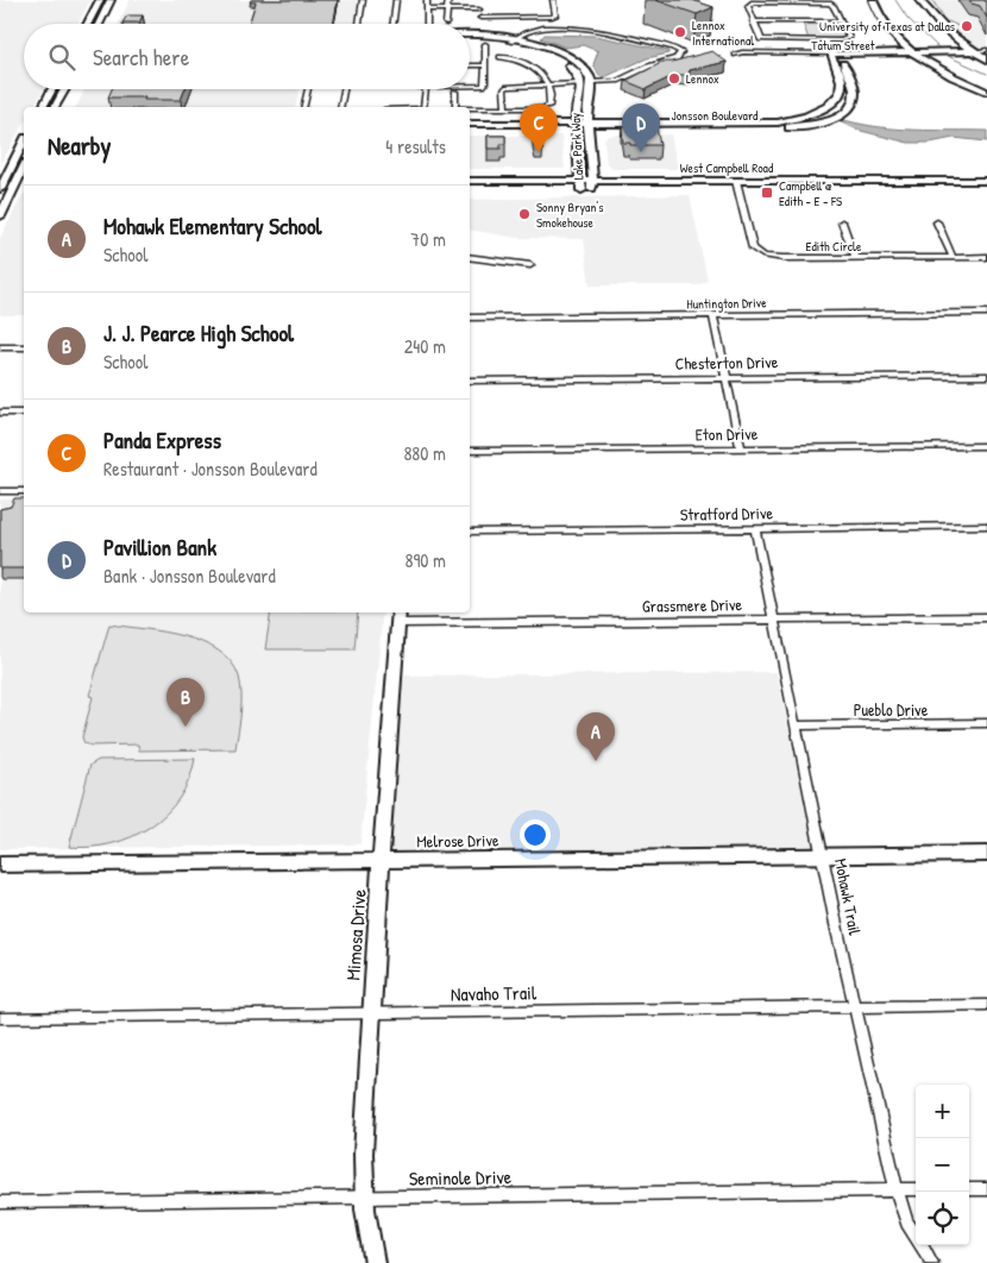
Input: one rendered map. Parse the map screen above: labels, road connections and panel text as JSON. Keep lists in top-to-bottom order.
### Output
{
  "streets": {
    "street": [
      "Tatum Street",
      "Jonsson Boulevard",
      "Lake Park Way",
      "West Campbell Road",
      "Edith Circle",
      "Huntington Drive",
      "Chesterton Drive",
      "Eton Drive",
      "Stratford Drive",
      "Grassmere Drive",
      "Pueblo Drive",
      "Melrose Drive",
      "Mohawk Trail",
      "Mimosa Drive",
      "Navaho Trail",
      "Seminole Drive"
    ]
  },
  "crossings": [
    ["Tatum Street", "Jonsson Boulevard"],
    ["Jonsson Boulevard", "Lake Park Way"],
    ["Lake Park Way", "West Campbell Road"],
    ["West Campbell Road", "Edith Circle"],
    ["Stratford Drive", "Mohawk Trail"],
    ["Grassmere Drive", "Mohawk Trail"],
    ["Grassmere Drive", "Mimosa Drive"],
    ["Pueblo Drive", "Mohawk Trail"],
    ["Melrose Drive", "Mohawk Trail"],
    ["Melrose Drive", "Mimosa Drive"],
    ["Mohawk Trail", "Navaho Trail"],
    ["Mohawk Trail", "Seminole Drive"],
    ["Mimosa Drive", "Navaho Trail"],
    ["Mimosa Drive", "Seminole Drive"]
  ],
  "places": {
    "other": [
      "University of Texas at Dallas",
      "Lennox International",
      "Lennox",
      "Sonny Bryan's Smokehouse"
    ],
    "transit": ["Campbell @ Edith - E - FS"]
  },
  "page": {
    "search": "Search here",
    "pins": [
      "C",
      "D",
      "B",
      "A"
    ],
    "heading": ["Nearby", "4 results"],
    "list": [
      {
        "mark": "A",
        "name": "Mohawk Elementary School",
        "note": "School",
        "value": "70 m"
      },
      {
        "mark": "B",
        "name": "J. J. Pearce High School",
        "note": "School",
        "value": "240 m"
      },
      {
        "mark": "C",
        "name": "Panda Express",
        "note": "Restaurant · Jonsson Boulevard",
        "value": "880 m"
      },
      {
        "mark": "D",
        "name": "Pavillion Bank",
        "note": "Bank · Jonsson Boulevard",
        "value": "890 m"
      }
    ],
    "map_buttons": ["+", "−"]
  }
}
